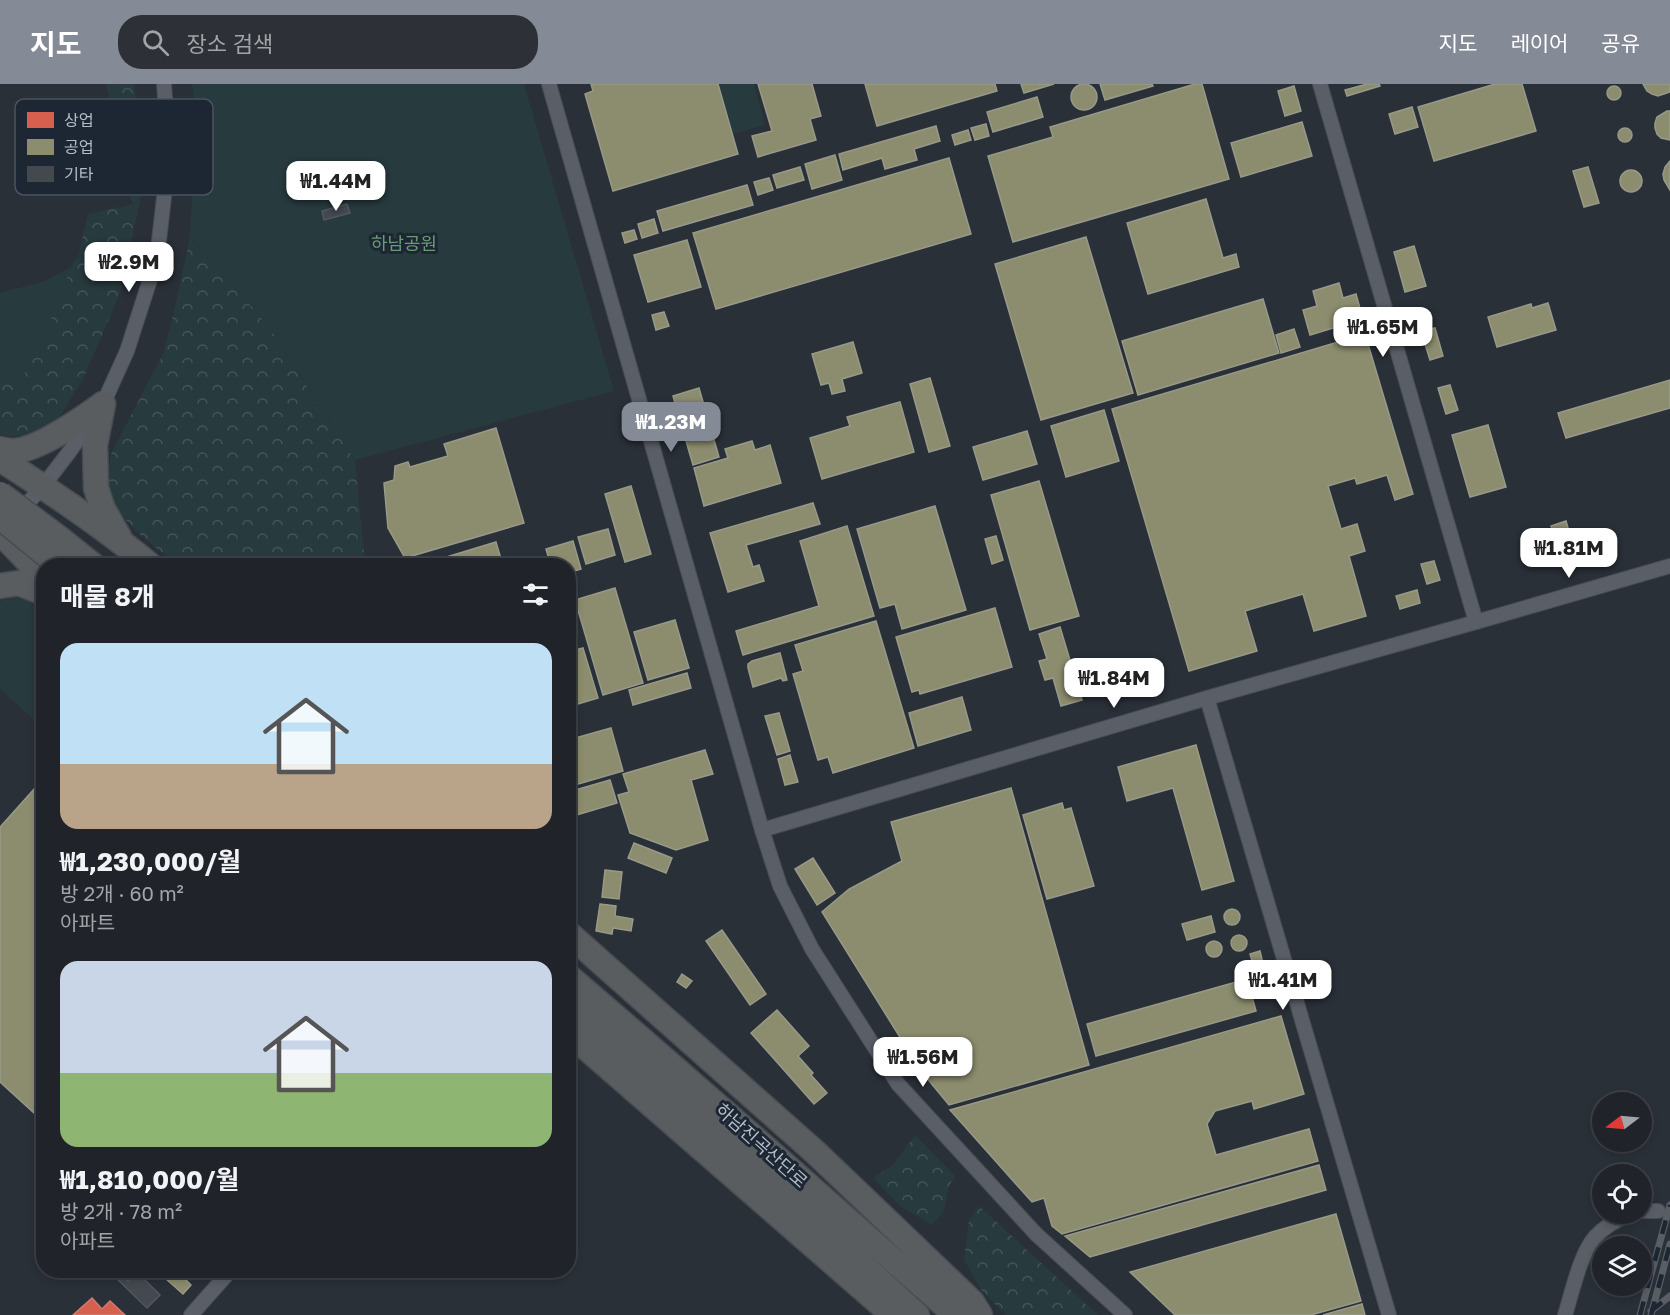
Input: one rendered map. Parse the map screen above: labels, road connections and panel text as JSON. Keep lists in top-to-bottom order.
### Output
{
  "streets": {
    "highway": ["하남진곡산단로"]
  },
  "parks": ["하남공원"],
  "legend": ["상업", "공업", "기타"],
  "north": "left",
  "page": {
    "header": "지도",
    "search": "장소 검색",
    "nav": ["지도", "레이어", "공유"],
    "price": [
      "₩1.44M",
      "₩2.9M",
      "₩1.65M",
      "₩1.23M",
      "₩1.81M",
      "₩1.84M",
      "₩1.41M",
      "₩1.56M"
    ],
    "heading": "매물 8개",
    "list": [
      {
        "name": "₩1,230,000/월",
        "note": "방 2개 · 60 m² · 아파트"
      },
      {
        "name": "₩1,810,000/월",
        "note": "방 2개 · 78 m² · 아파트"
      }
    ]
  }
}
